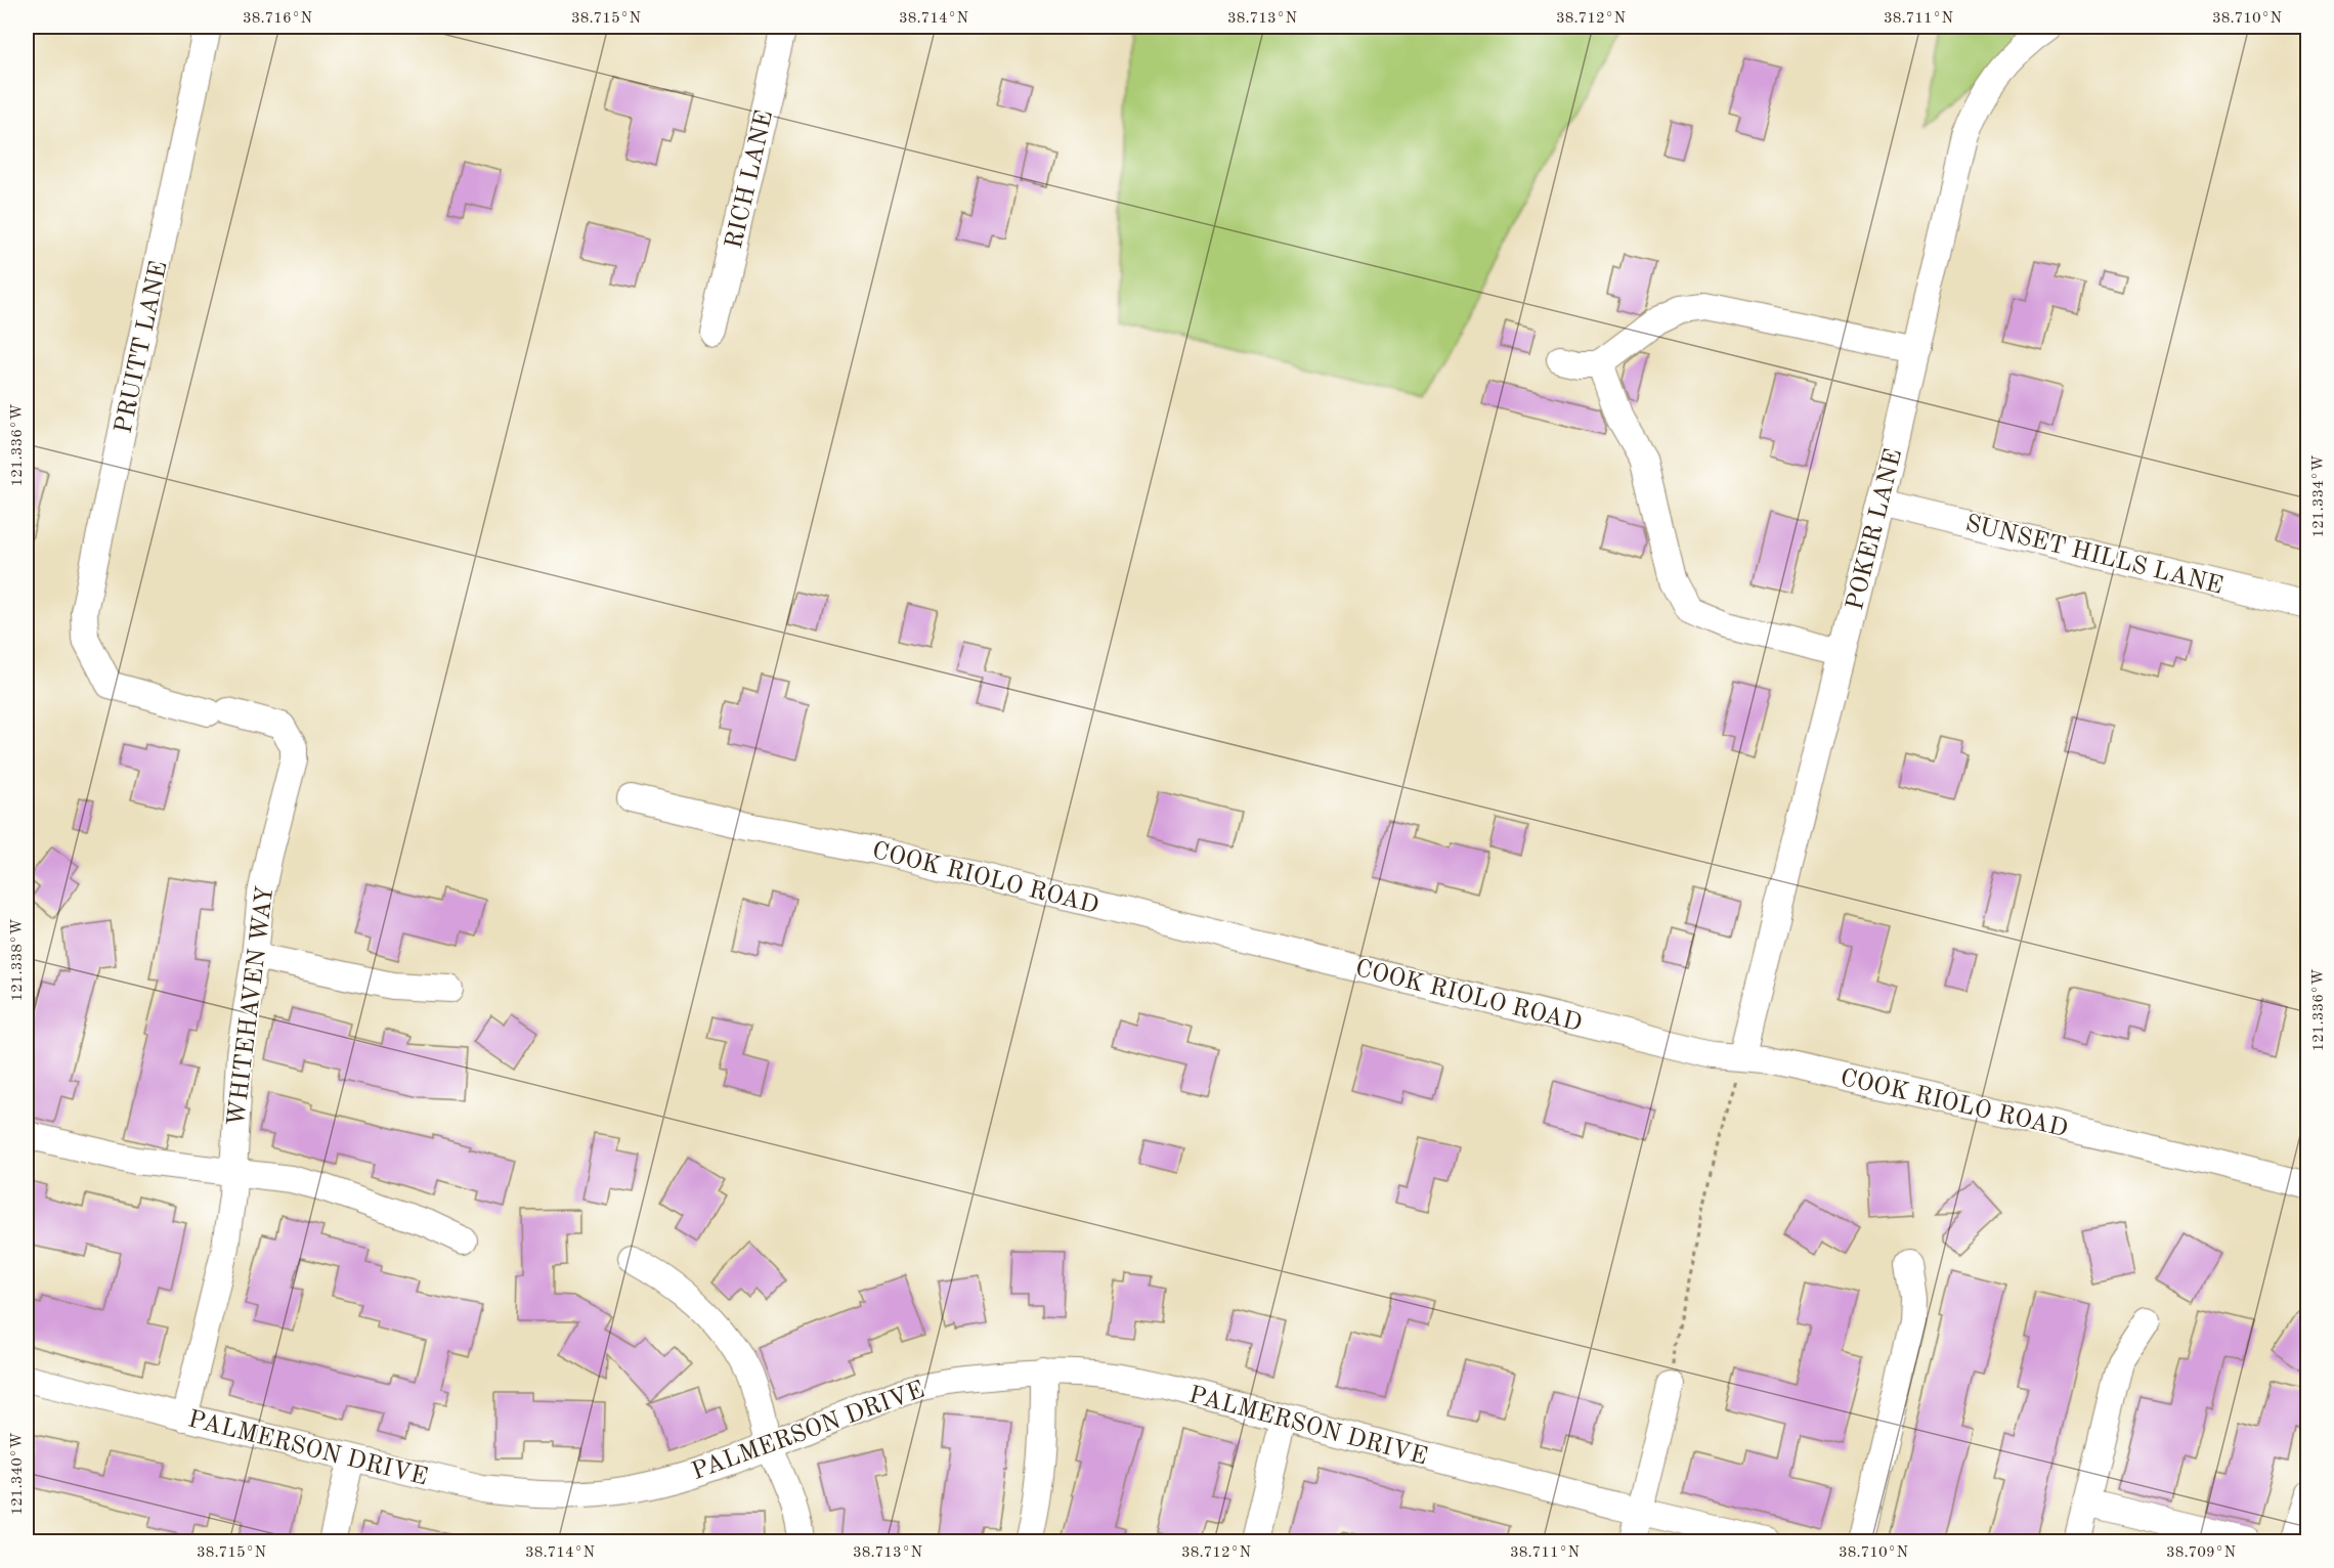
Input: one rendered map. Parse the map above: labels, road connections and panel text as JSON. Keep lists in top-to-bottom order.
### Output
{
  "streets": {
    "street": [
      "RICH LANE",
      "PRUITT LANE",
      "POKER LANE",
      "SUNSET HILLS LANE",
      "COOK RIOLO ROAD",
      "WHITEHAVEN WAY",
      "PALMERSON DRIVE"
    ]
  },
  "crossings": [
    ["PRUITT LANE", "WHITEHAVEN WAY"],
    ["POKER LANE", "SUNSET HILLS LANE"],
    ["POKER LANE", "COOK RIOLO ROAD"],
    ["WHITEHAVEN WAY", "PALMERSON DRIVE"]
  ],
  "coordinates": [
    "38.716°N",
    "38.715°N",
    "38.714°N",
    "38.713°N",
    "38.712°N",
    "38.711°N",
    "38.710°N",
    "121.336°W",
    "121.334°W",
    "121.338°W",
    "121.340°W",
    "38.709°N"
  ]
}
